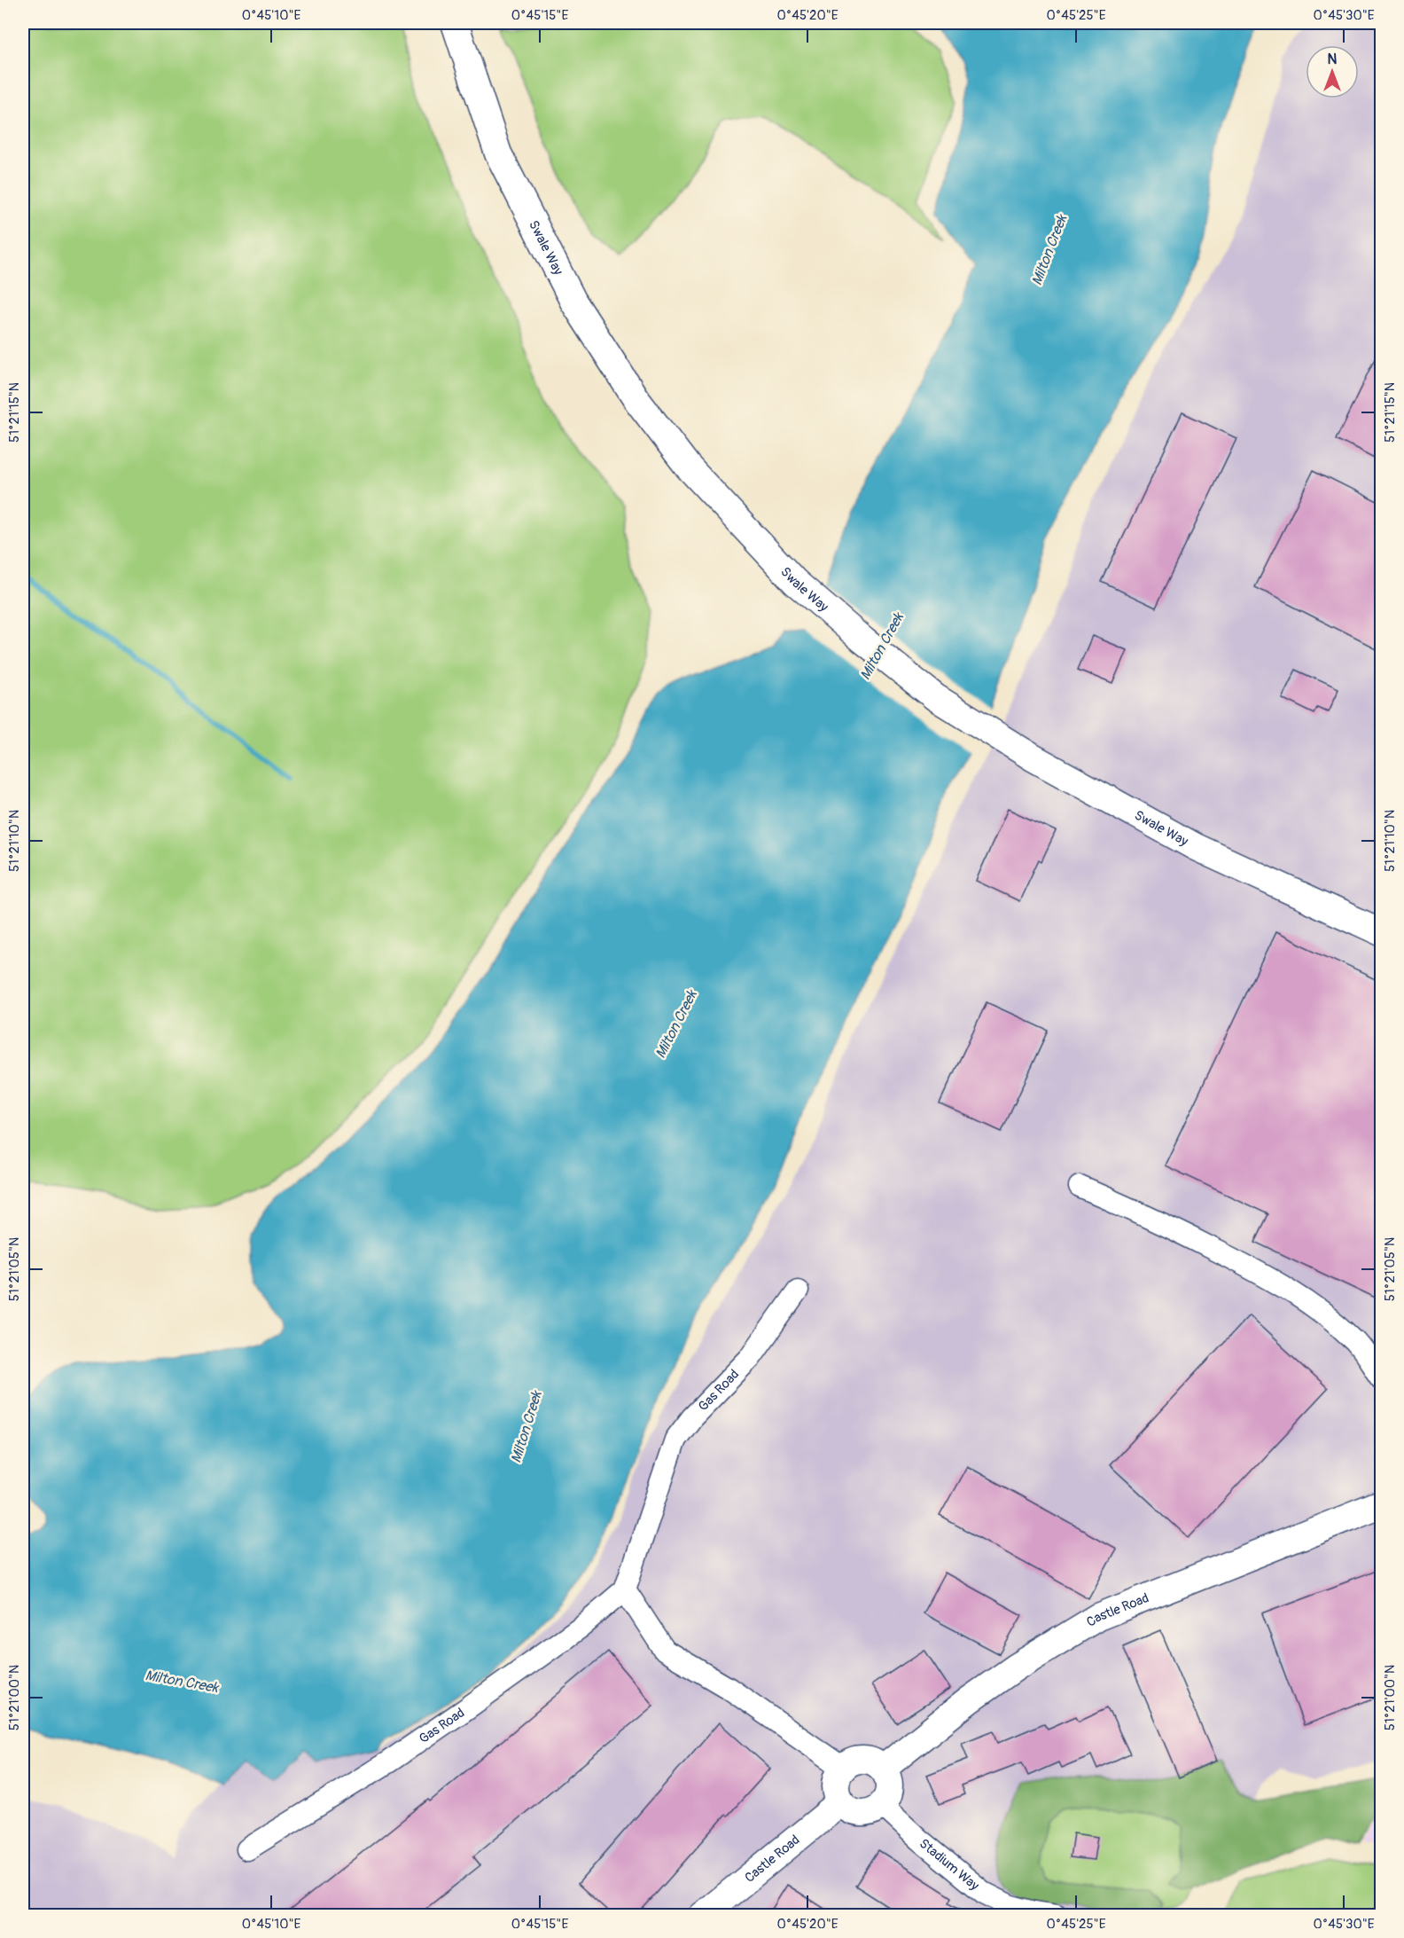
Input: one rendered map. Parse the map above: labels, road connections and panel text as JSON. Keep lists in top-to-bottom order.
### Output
{
  "streets": {
    "main road": ["Swale Way", "Castle Road"],
    "street": ["Gas Road", "Stadium Way"]
  },
  "crossings": [
    ["Castle Road", "Stadium Way"]
  ],
  "water": ["Milton Creek"],
  "north": "top",
  "coordinates": [
    "0°45'10\"E",
    "0°45'15\"E",
    "0°45'20\"E",
    "0°45'25\"E",
    "0°45'30\"E",
    "51°21'15\"N",
    "51°21'10\"N",
    "51°21'05\"N",
    "51°21'00\"N"
  ]
}
